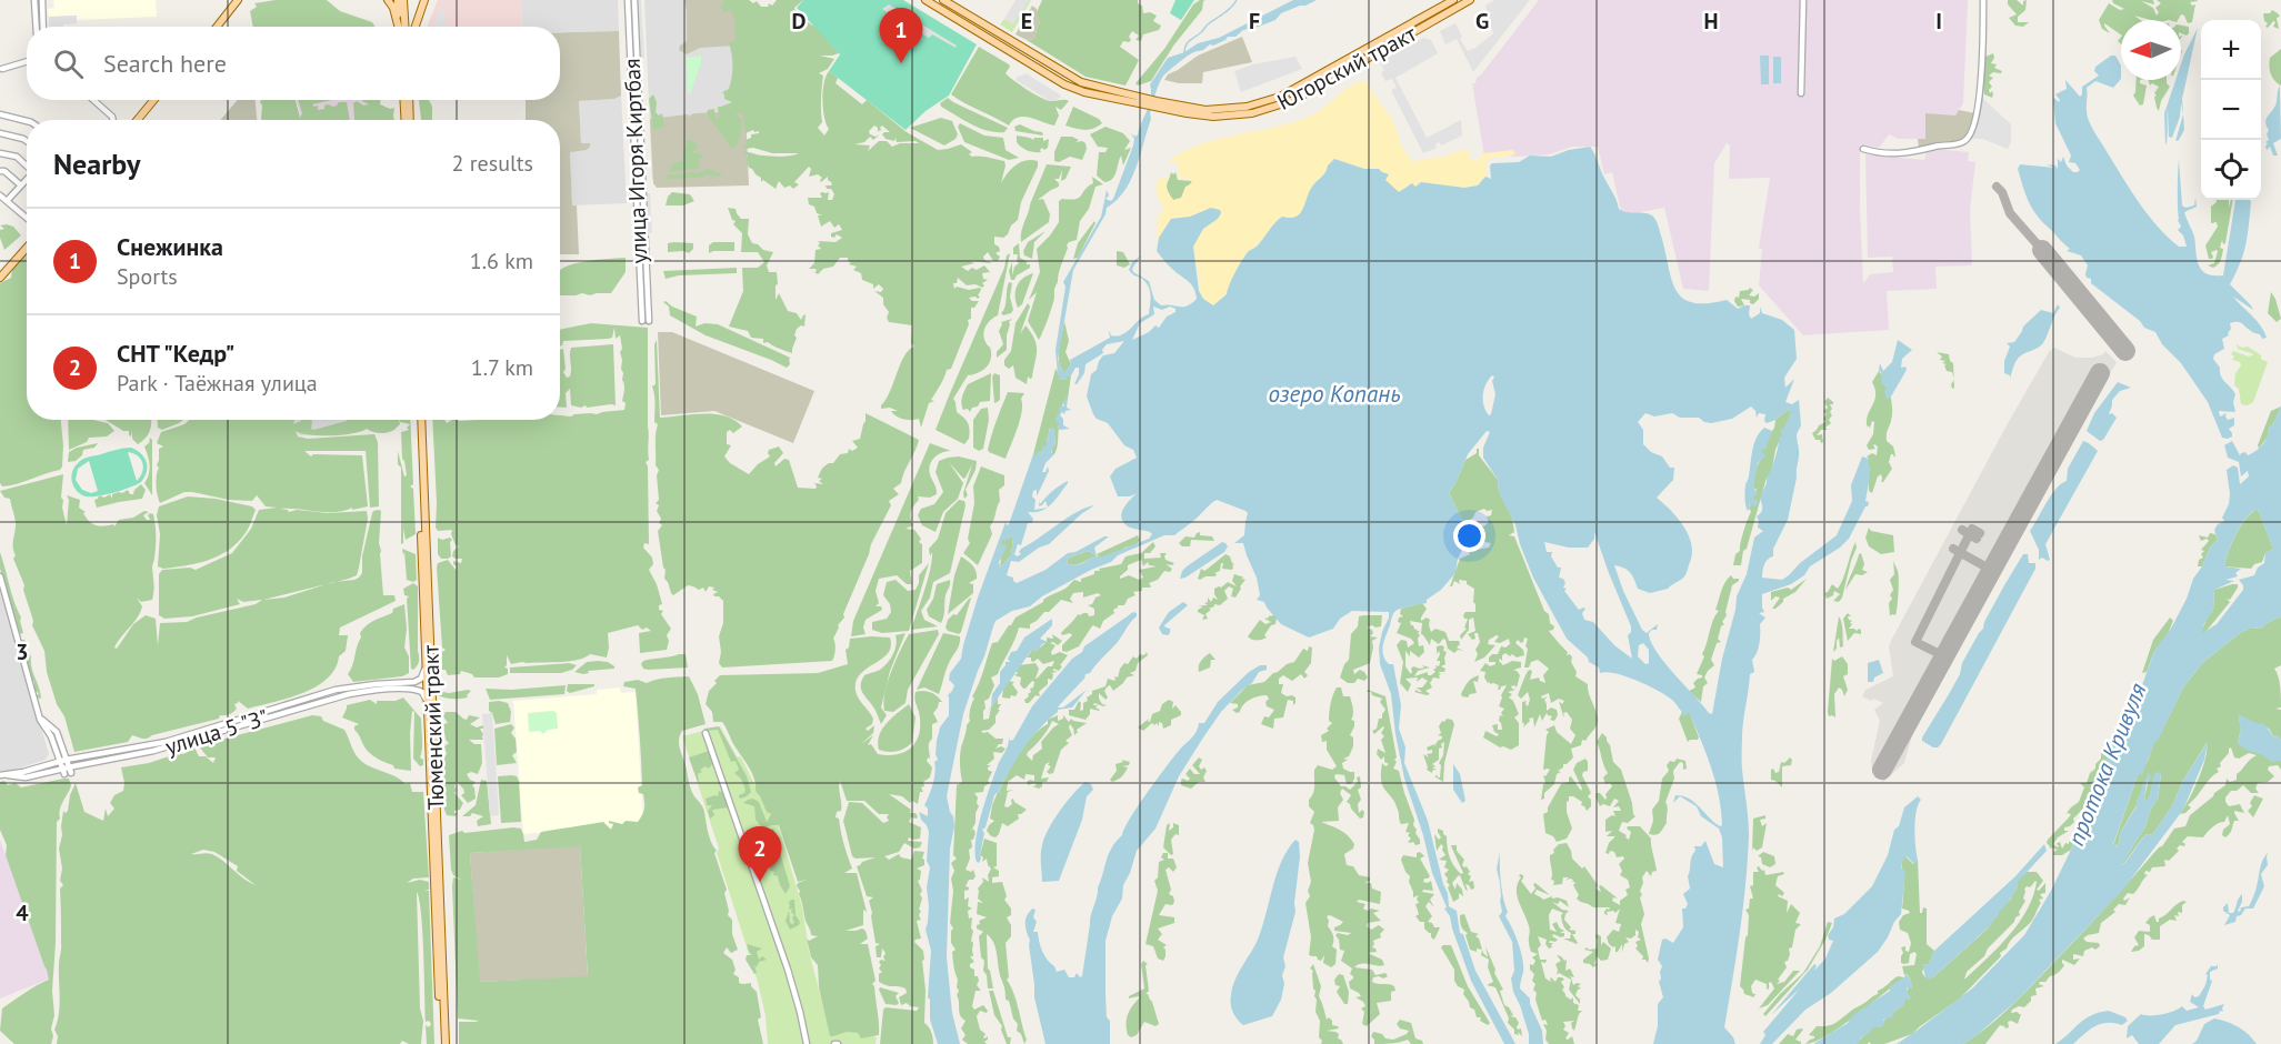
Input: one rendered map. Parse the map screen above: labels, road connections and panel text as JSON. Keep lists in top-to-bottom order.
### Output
{
  "streets": {
    "main road": ["Югорский тракт", "Тюменский тракт"],
    "street": ["улица Игоря Киртбая", "улица 5 \"З\""]
  },
  "crossings": [
    ["Тюменский тракт", "улица 5 \"З\""]
  ],
  "water": ["озеро Копань", "протока Кривуля"],
  "north": "left",
  "page": {
    "pins": ["1", "2"],
    "map_buttons": ["+", "−"],
    "search": "Search here",
    "heading": ["Nearby", "2 results"],
    "list": [
      {
        "mark": "1",
        "name": "Снежинка",
        "note": "Sports",
        "value": "1.6 km"
      },
      {
        "mark": "2",
        "name": "СНТ \"Кедр\"",
        "note": "Park · Таёжная улица",
        "value": "1.7 km"
      }
    ]
  },
  "grid": {
    "columns": [
      "D",
      "E",
      "F",
      "G",
      "H",
      "I"
    ],
    "rows": ["3", "4"]
  }
}
